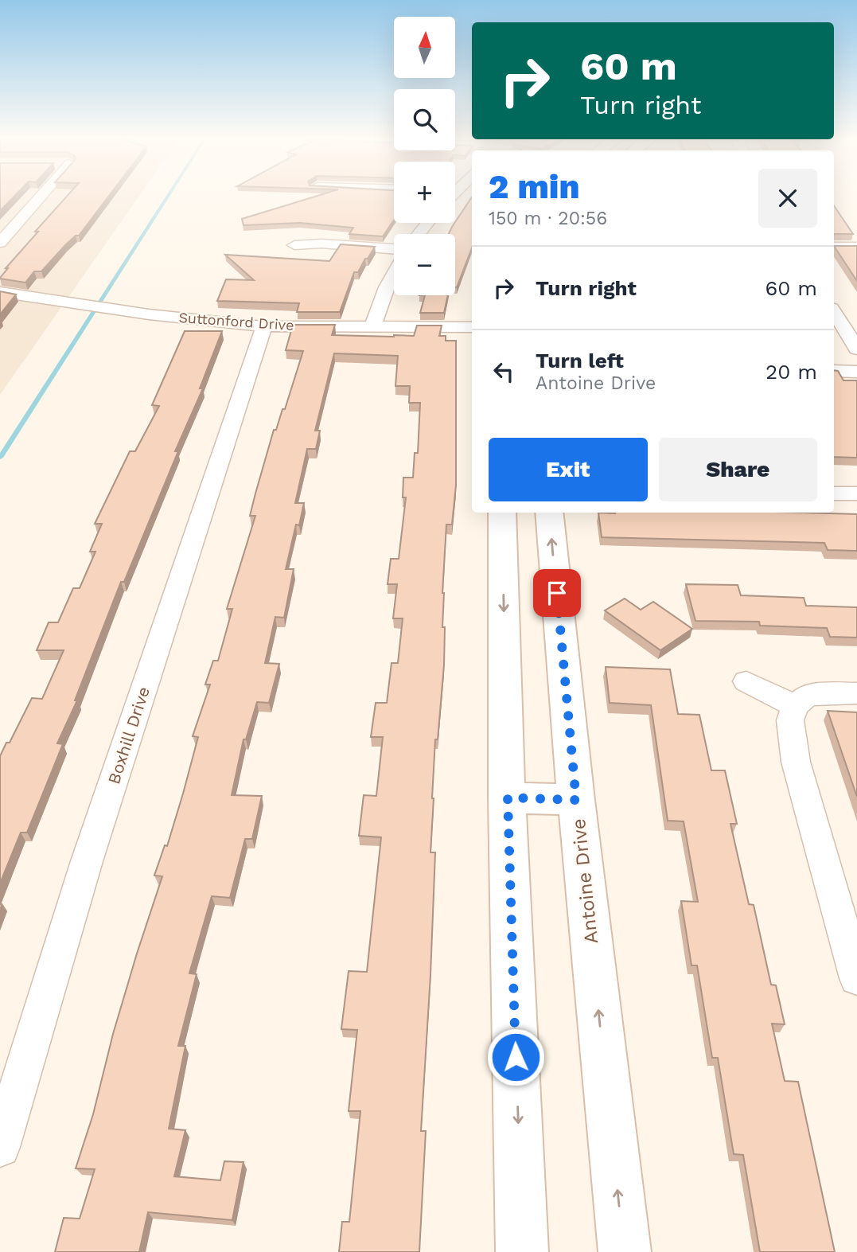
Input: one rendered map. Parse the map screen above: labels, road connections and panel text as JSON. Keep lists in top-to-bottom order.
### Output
{
  "streets": {
    "main road": ["Antoine Drive"],
    "street": ["Suttonford Drive", "Boxhill Drive"]
  },
  "crossings": [
    ["Suttonford Drive", "Boxhill Drive"]
  ],
  "north": "top",
  "page": {
    "map_buttons": ["+", "−"],
    "turn": ["60 m", "Turn right"],
    "heading": ["2 min", "150 m · 20:56"],
    "list": [
      {
        "name": "Turn right",
        "value": "60 m"
      },
      {
        "name": "Turn left",
        "note": "Antoine Drive",
        "value": "20 m"
      }
    ],
    "buttons": ["Exit", "Share"]
  }
}
